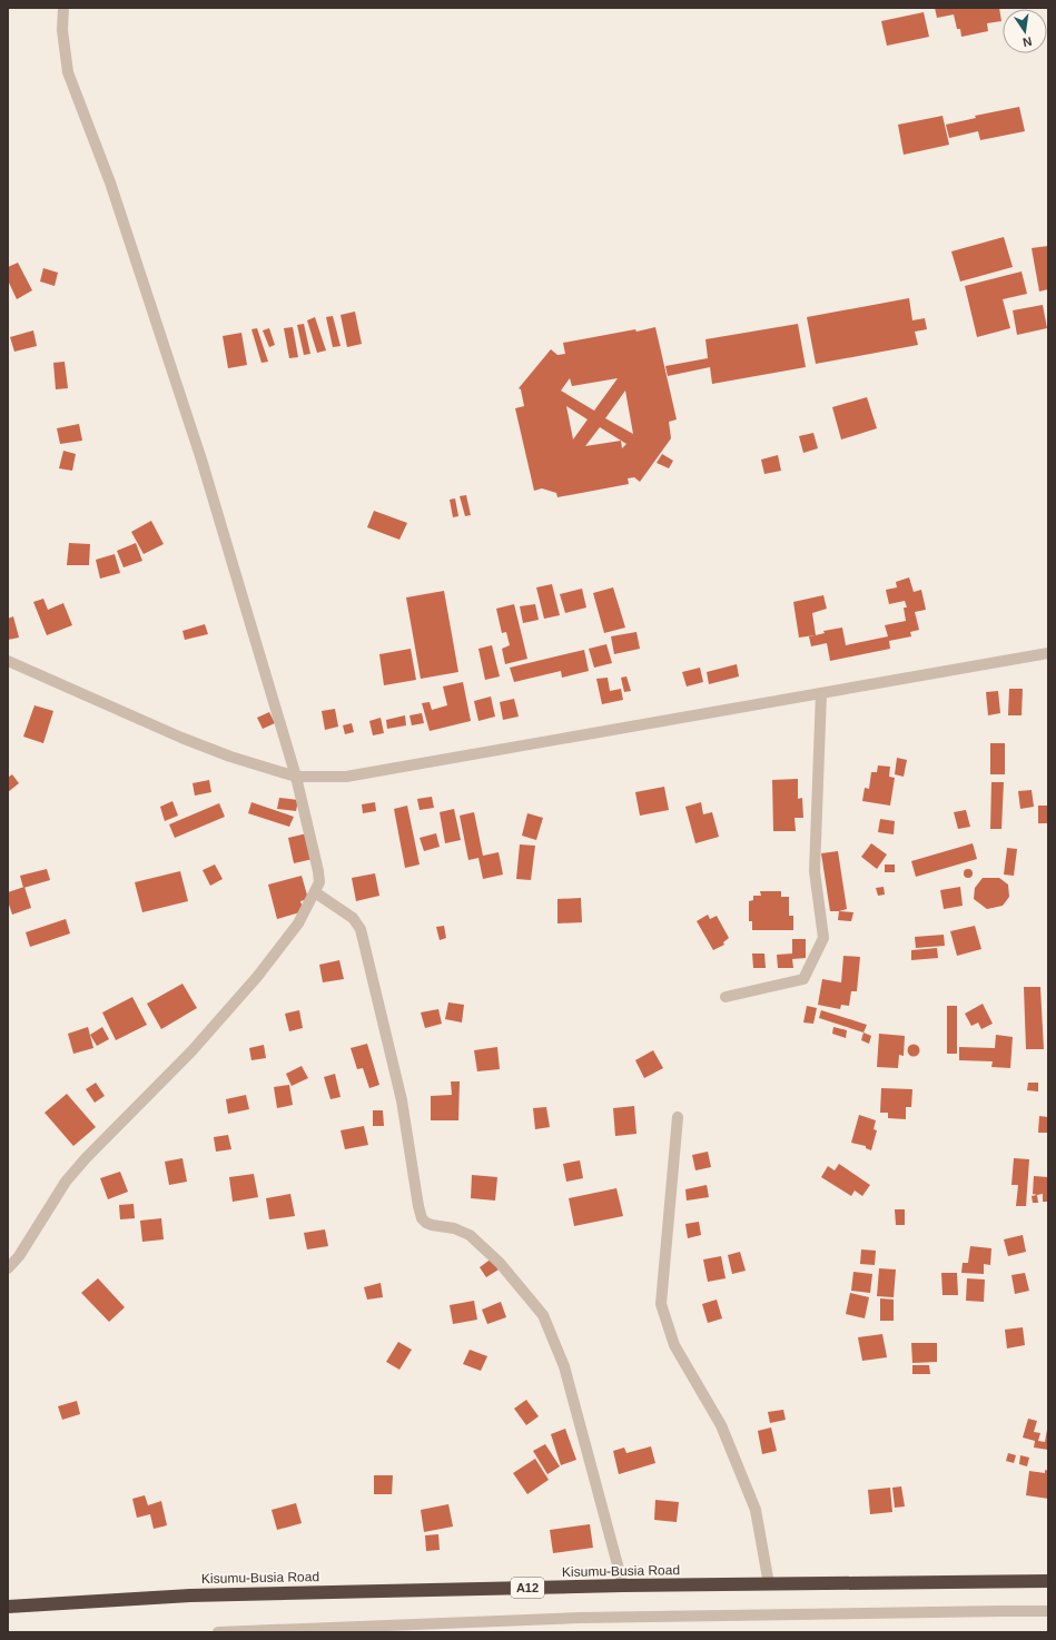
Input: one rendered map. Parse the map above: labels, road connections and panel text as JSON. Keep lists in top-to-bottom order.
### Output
{
  "streets": {
    "highway": ["Kisumu-Busia Road", "A12"]
  },
  "north": "bottom"
}
